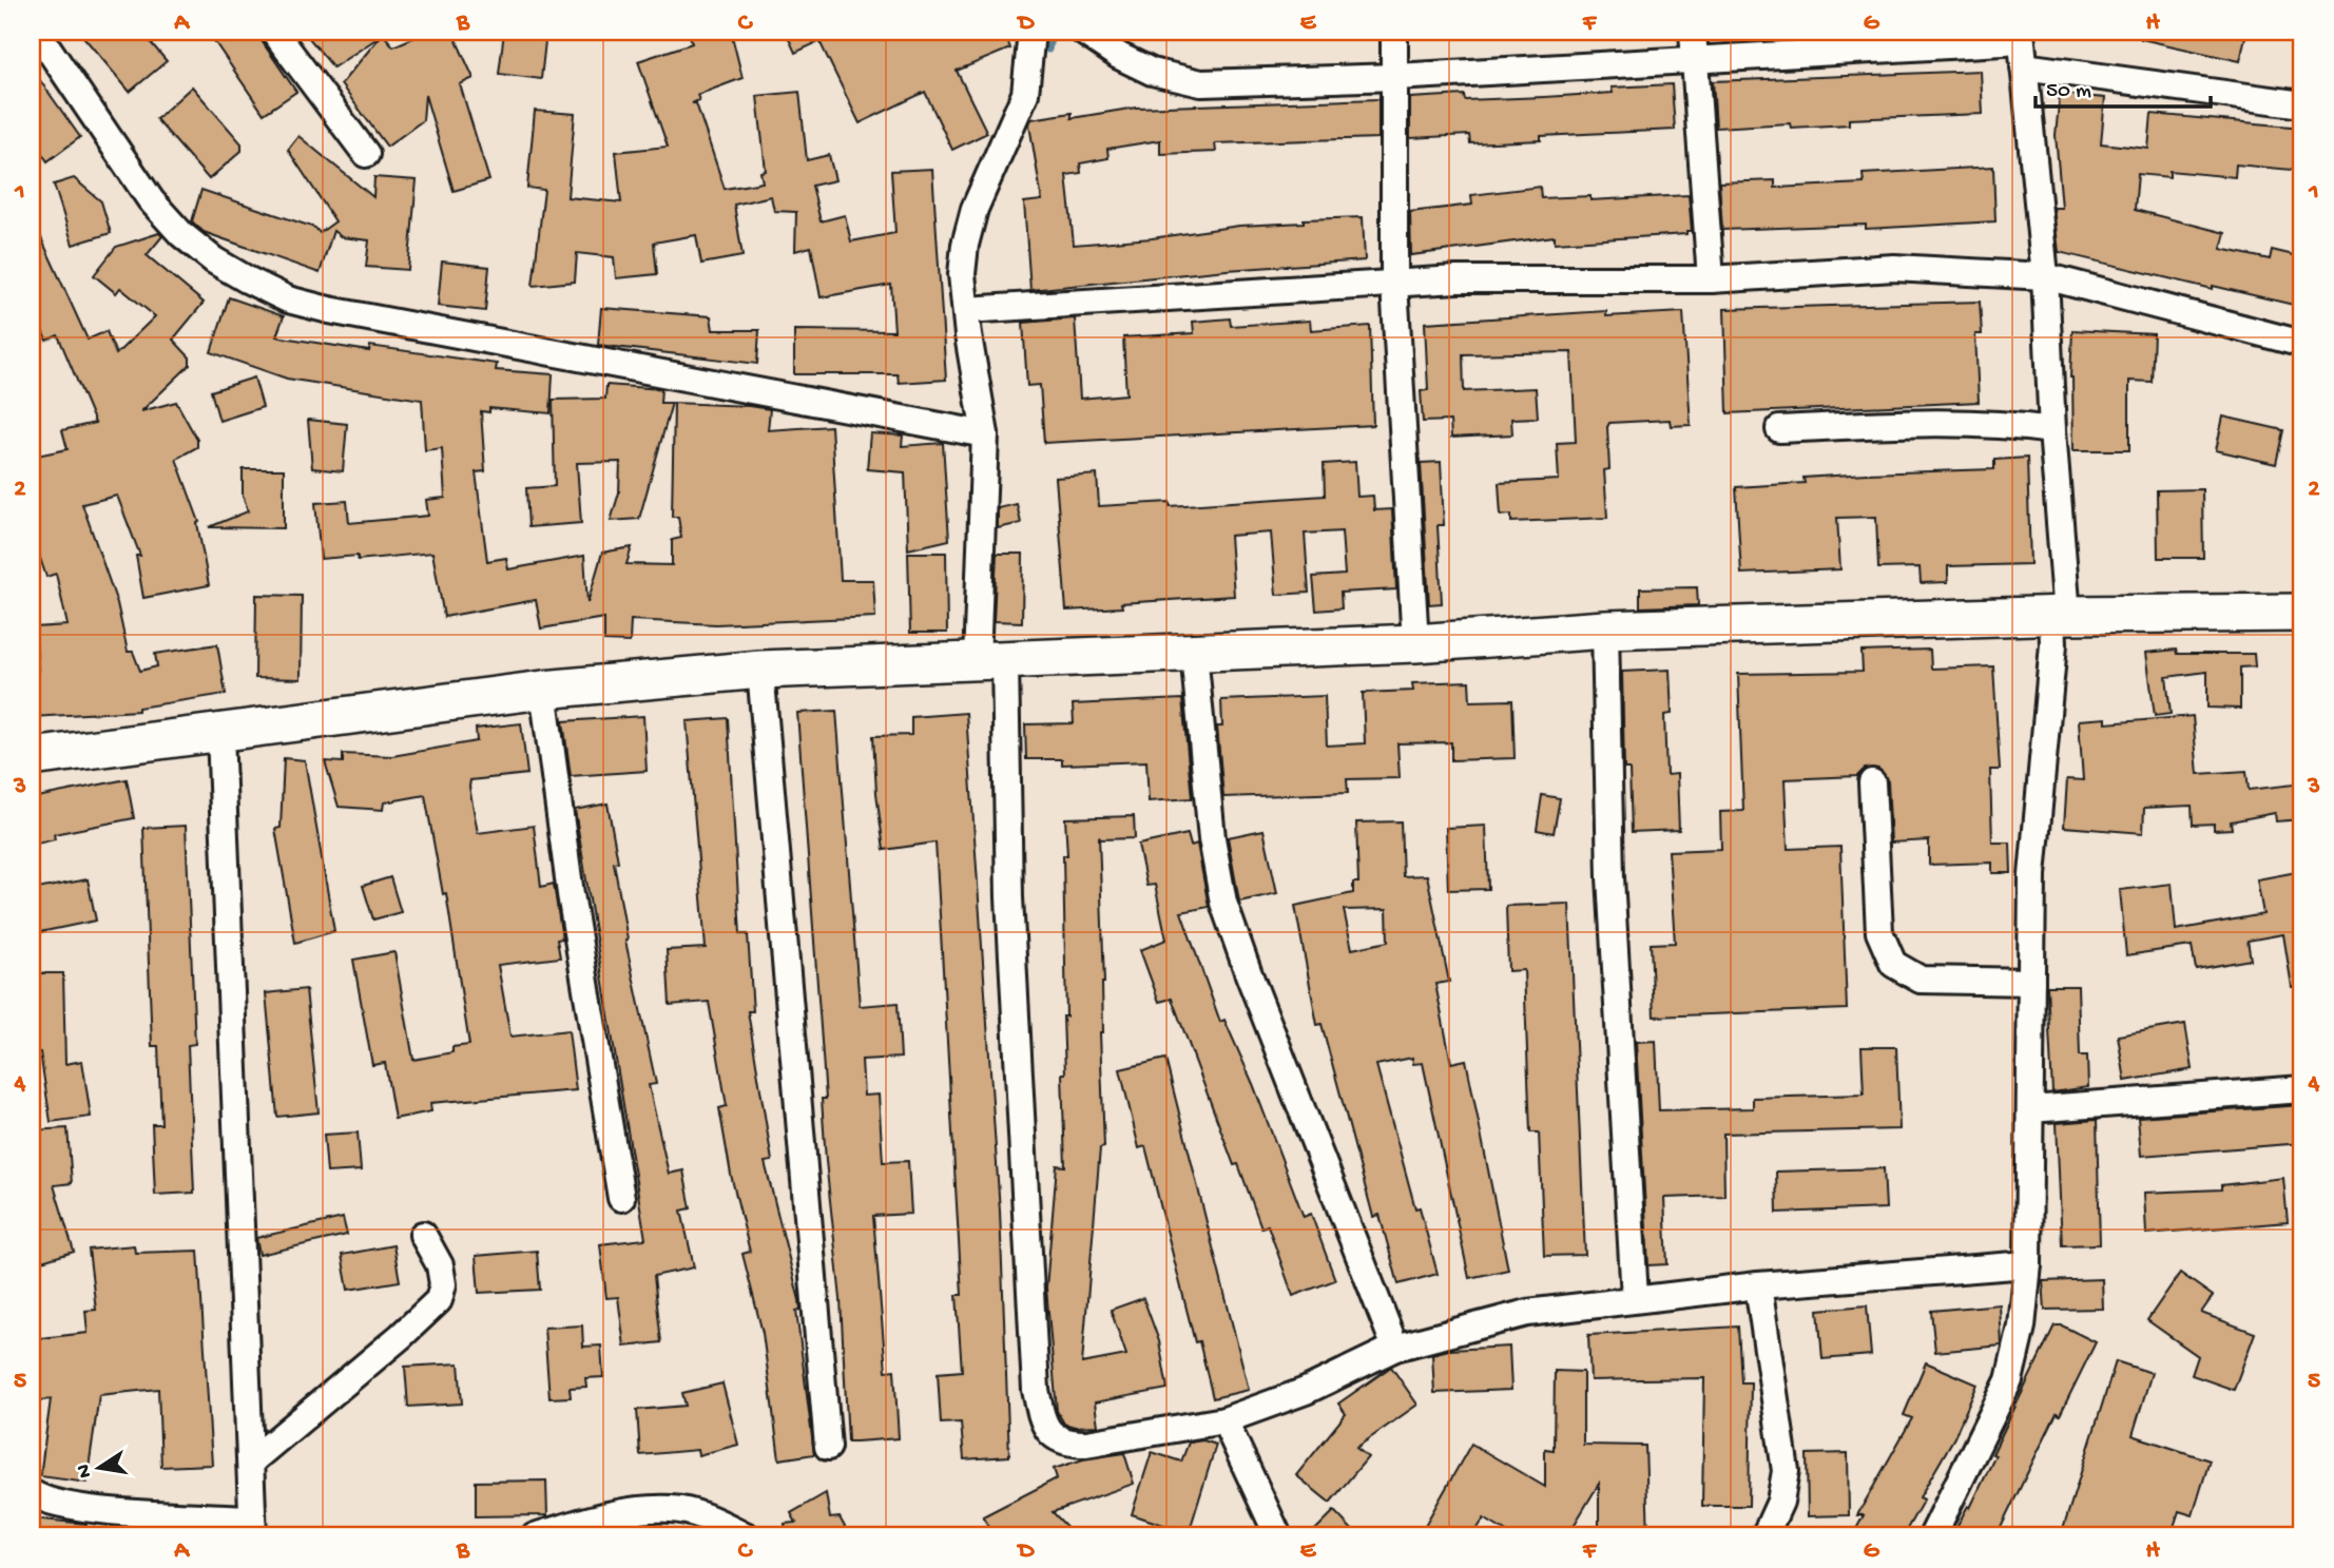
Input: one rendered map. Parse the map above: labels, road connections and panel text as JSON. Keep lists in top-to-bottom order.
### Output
{
  "scale_bar": "50 m",
  "north": "left",
  "grid": {
    "columns": [
      "A",
      "B",
      "C",
      "D",
      "E",
      "F",
      "G",
      "H"
    ],
    "rows": [
      "1",
      "2",
      "3",
      "4",
      "5"
    ]
  }
}
